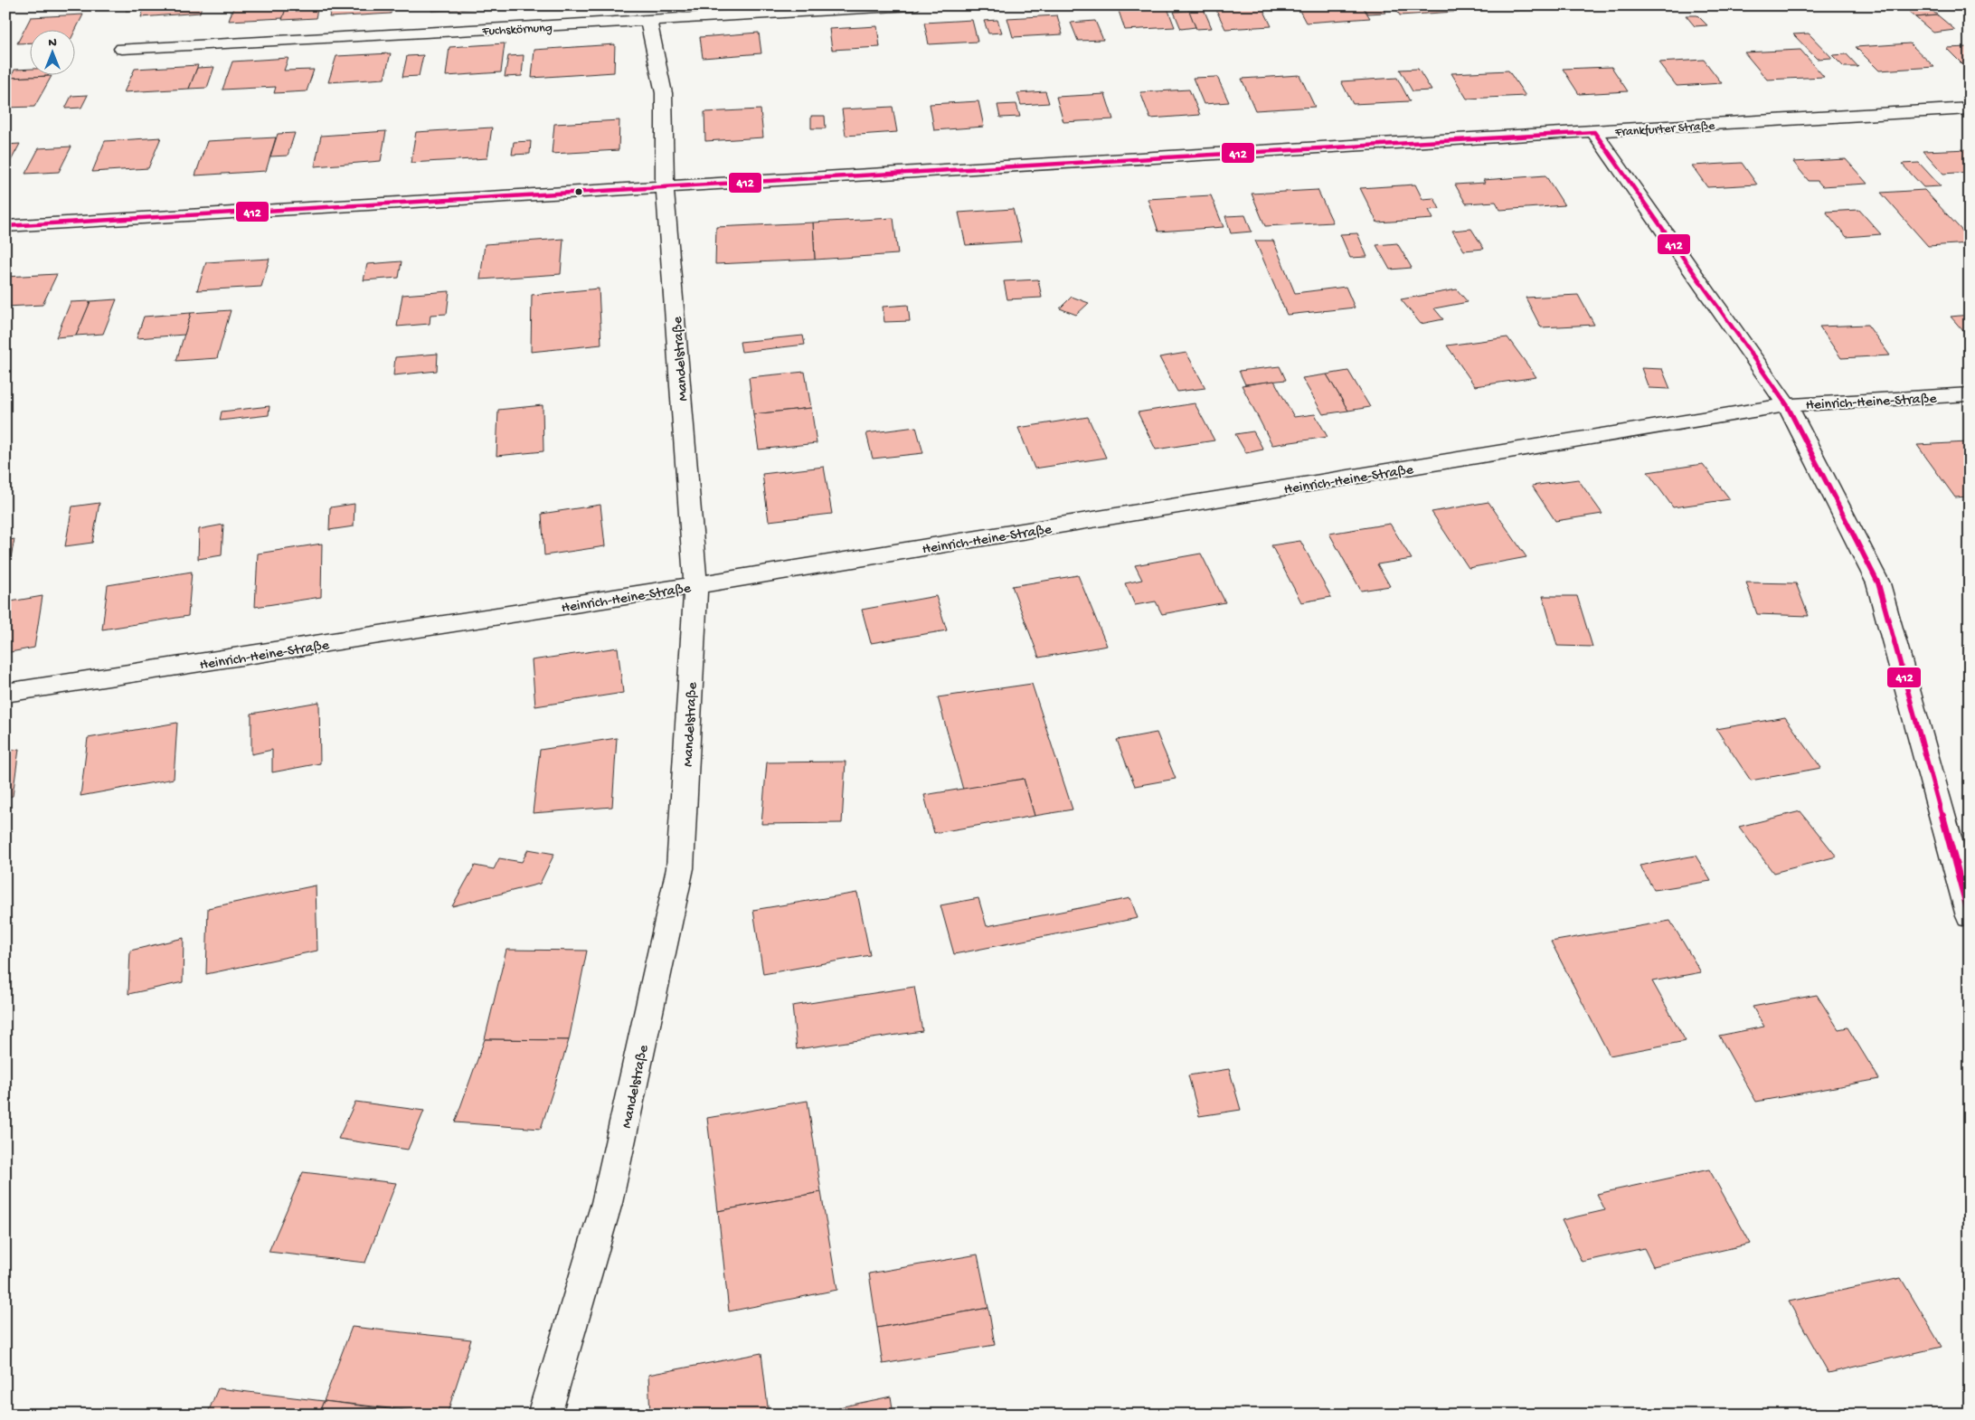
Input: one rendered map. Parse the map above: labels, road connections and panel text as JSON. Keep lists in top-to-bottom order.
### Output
{
  "streets": {
    "street": [
      "Fuchskörnung",
      "Frankfurter Straße",
      "Mandelstraße",
      "Heinrich-Heine-Straße"
    ]
  },
  "crossings": [
    ["Fuchskörnung", "Mandelstraße"],
    ["Frankfurter Straße", "Mandelstraße"],
    ["Mandelstraße", "Heinrich-Heine-Straße"]
  ],
  "lines": ["transit line 412"],
  "north": "top"
}
